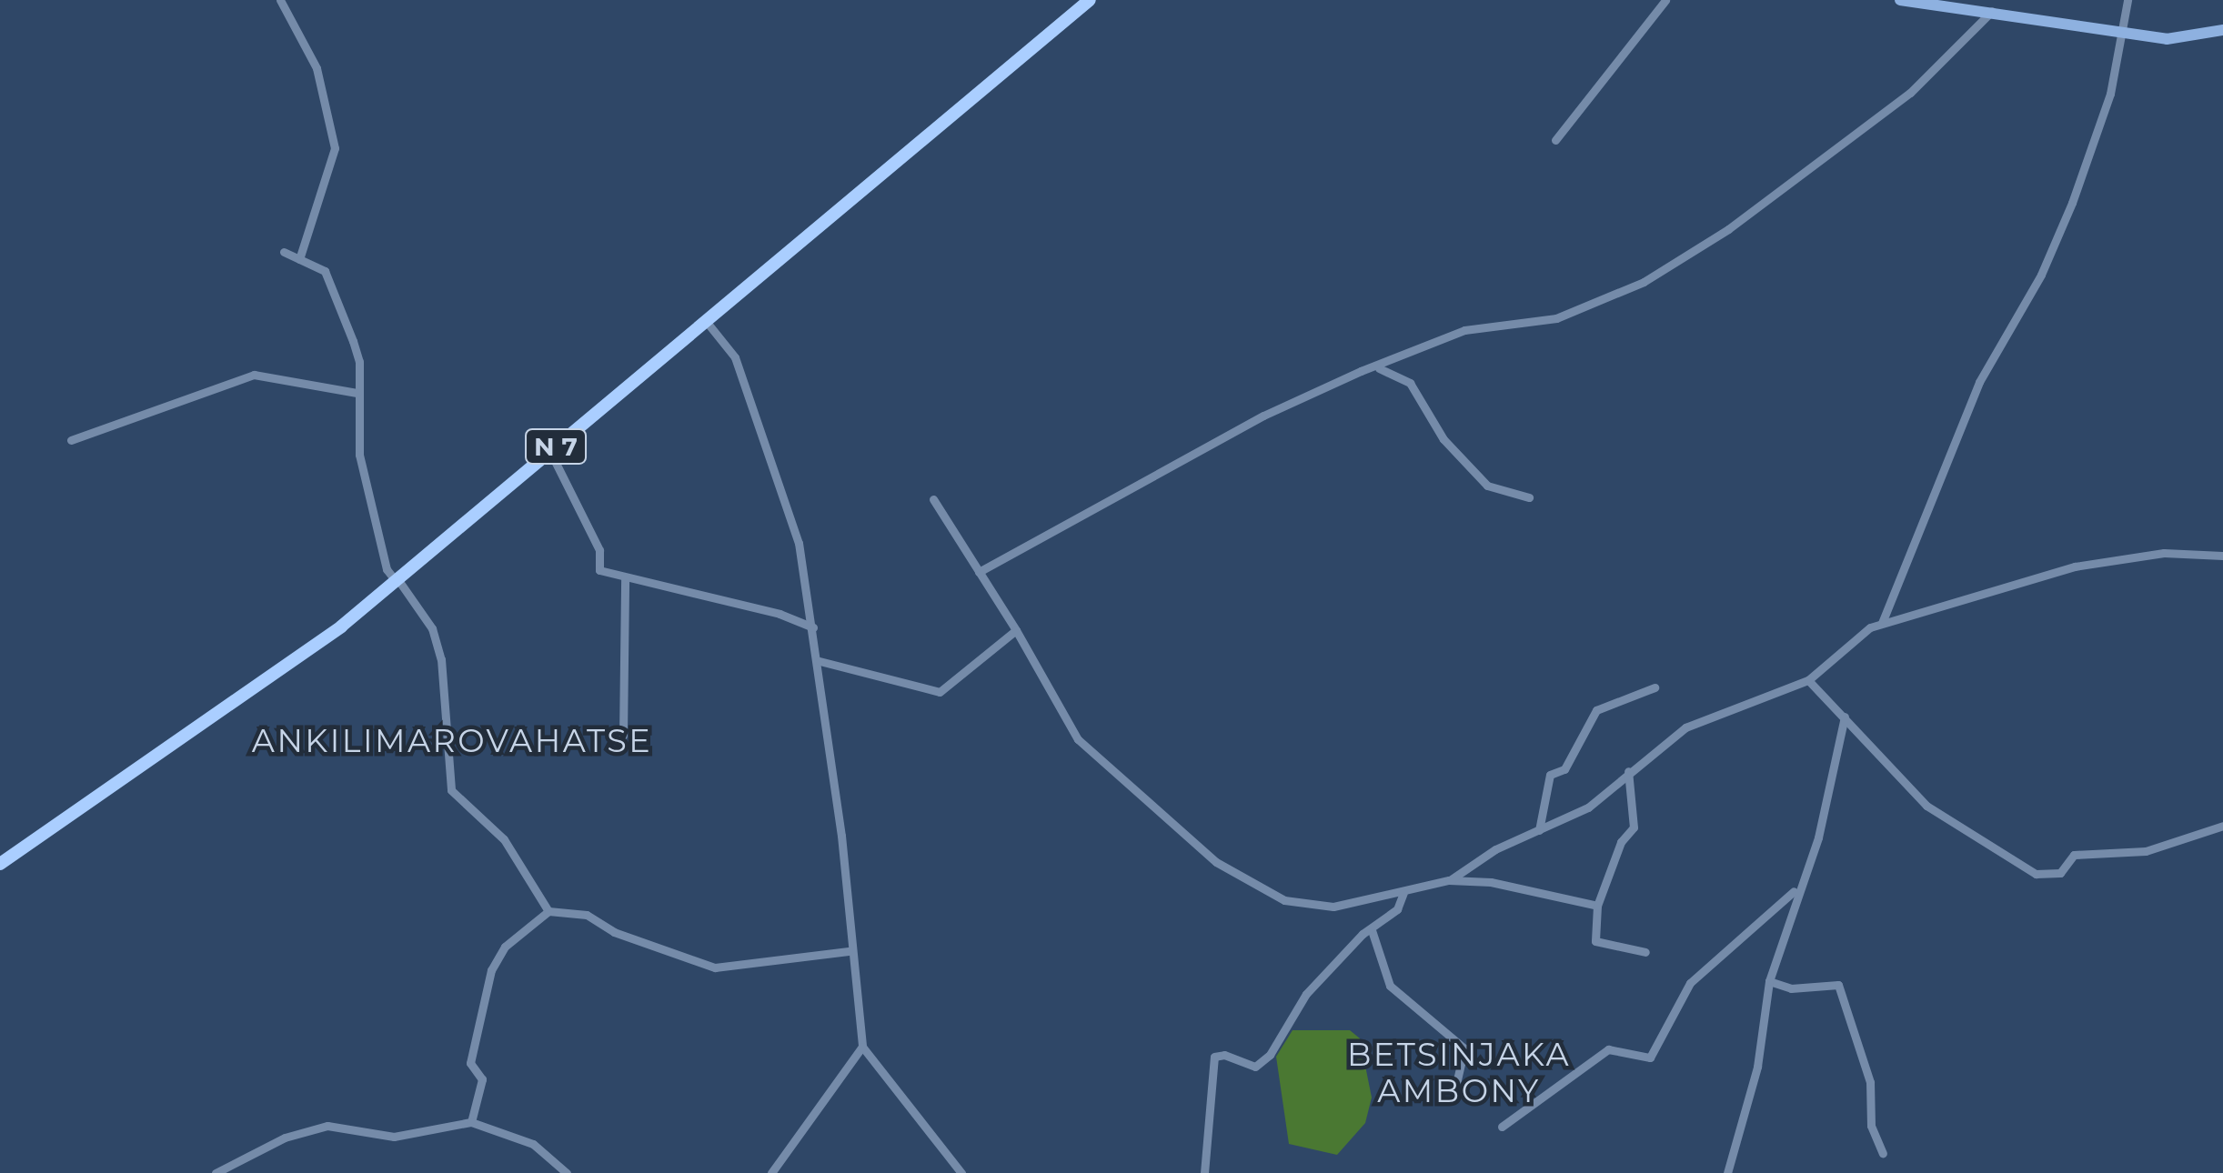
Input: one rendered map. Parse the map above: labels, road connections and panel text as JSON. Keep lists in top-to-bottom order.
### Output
{
  "streets": {
    "main road": ["N 7"]
  },
  "districts": ["ANKILIMAROVAHATSE", "BETSINJAKA AMBONY"]
}
